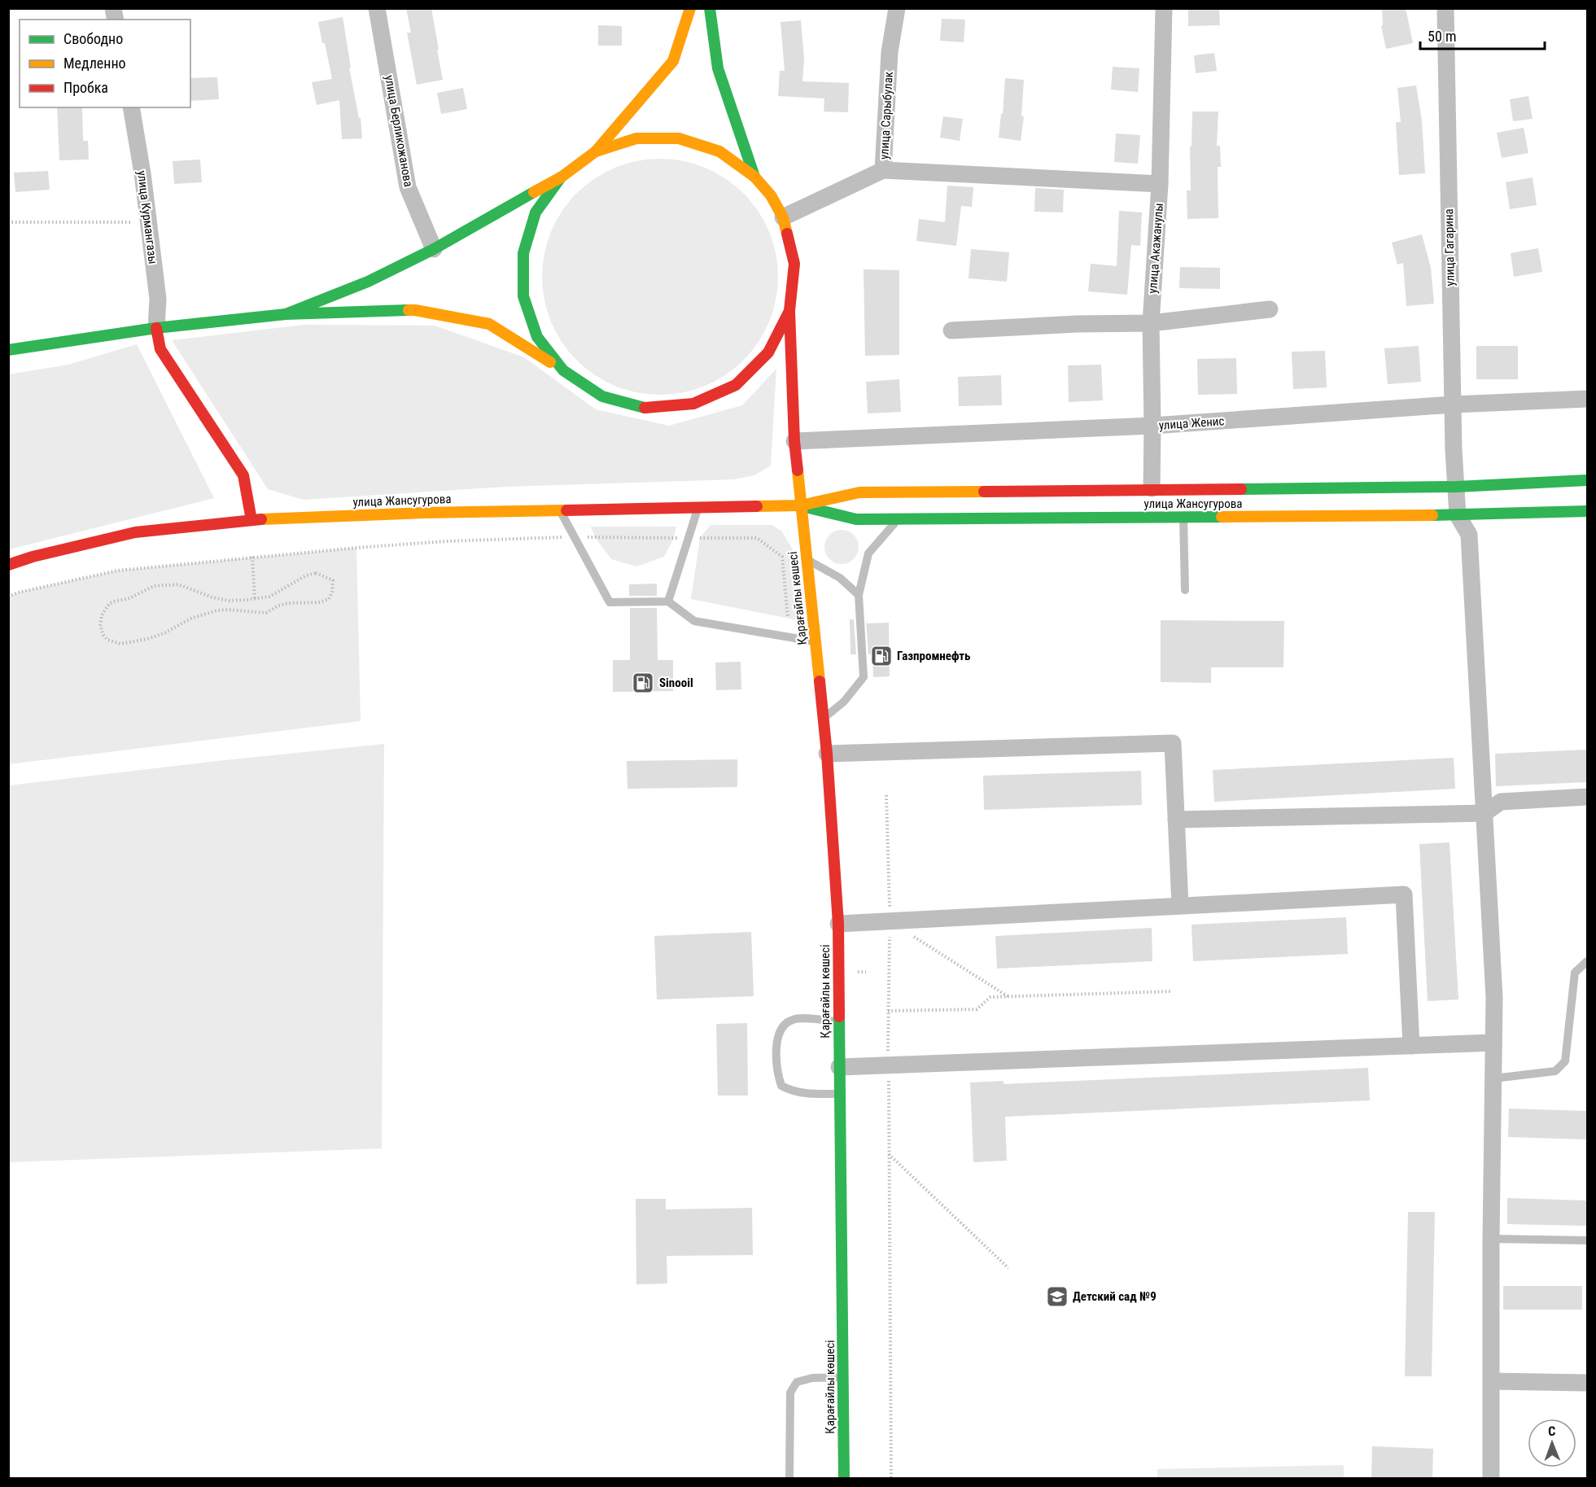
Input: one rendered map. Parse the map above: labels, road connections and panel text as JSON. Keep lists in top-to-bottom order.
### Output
{
  "streets": {
    "main road": ["улица Жансугурова", "Қарағайлы көшесі"],
    "street": [
      "улица Сарыбулак",
      "улица Берликожанова",
      "улица Курмангазы",
      "улица Гагарина",
      "улица Акажанулы",
      "улица Женис"
    ]
  },
  "crossings": [
    ["улица Гагарина", "улица Женис"],
    ["улица Гагарина", "улица Жансугурова"],
    ["улица Акажанулы", "улица Женис"],
    ["улица Акажанулы", "улица Жансугурова"],
    ["улица Женис", "Қарағайлы көшесі"],
    ["улица Жансугурова", "Қарағайлы көшесі"]
  ],
  "places": {
    "fuel station": ["Газпромнефть", "Sinooil"],
    "school or university": ["Детский сад №9"]
  },
  "legend": ["Свободно", "Медленно", "Пробка"],
  "scale_bar": "50 m",
  "north": "top"
}
